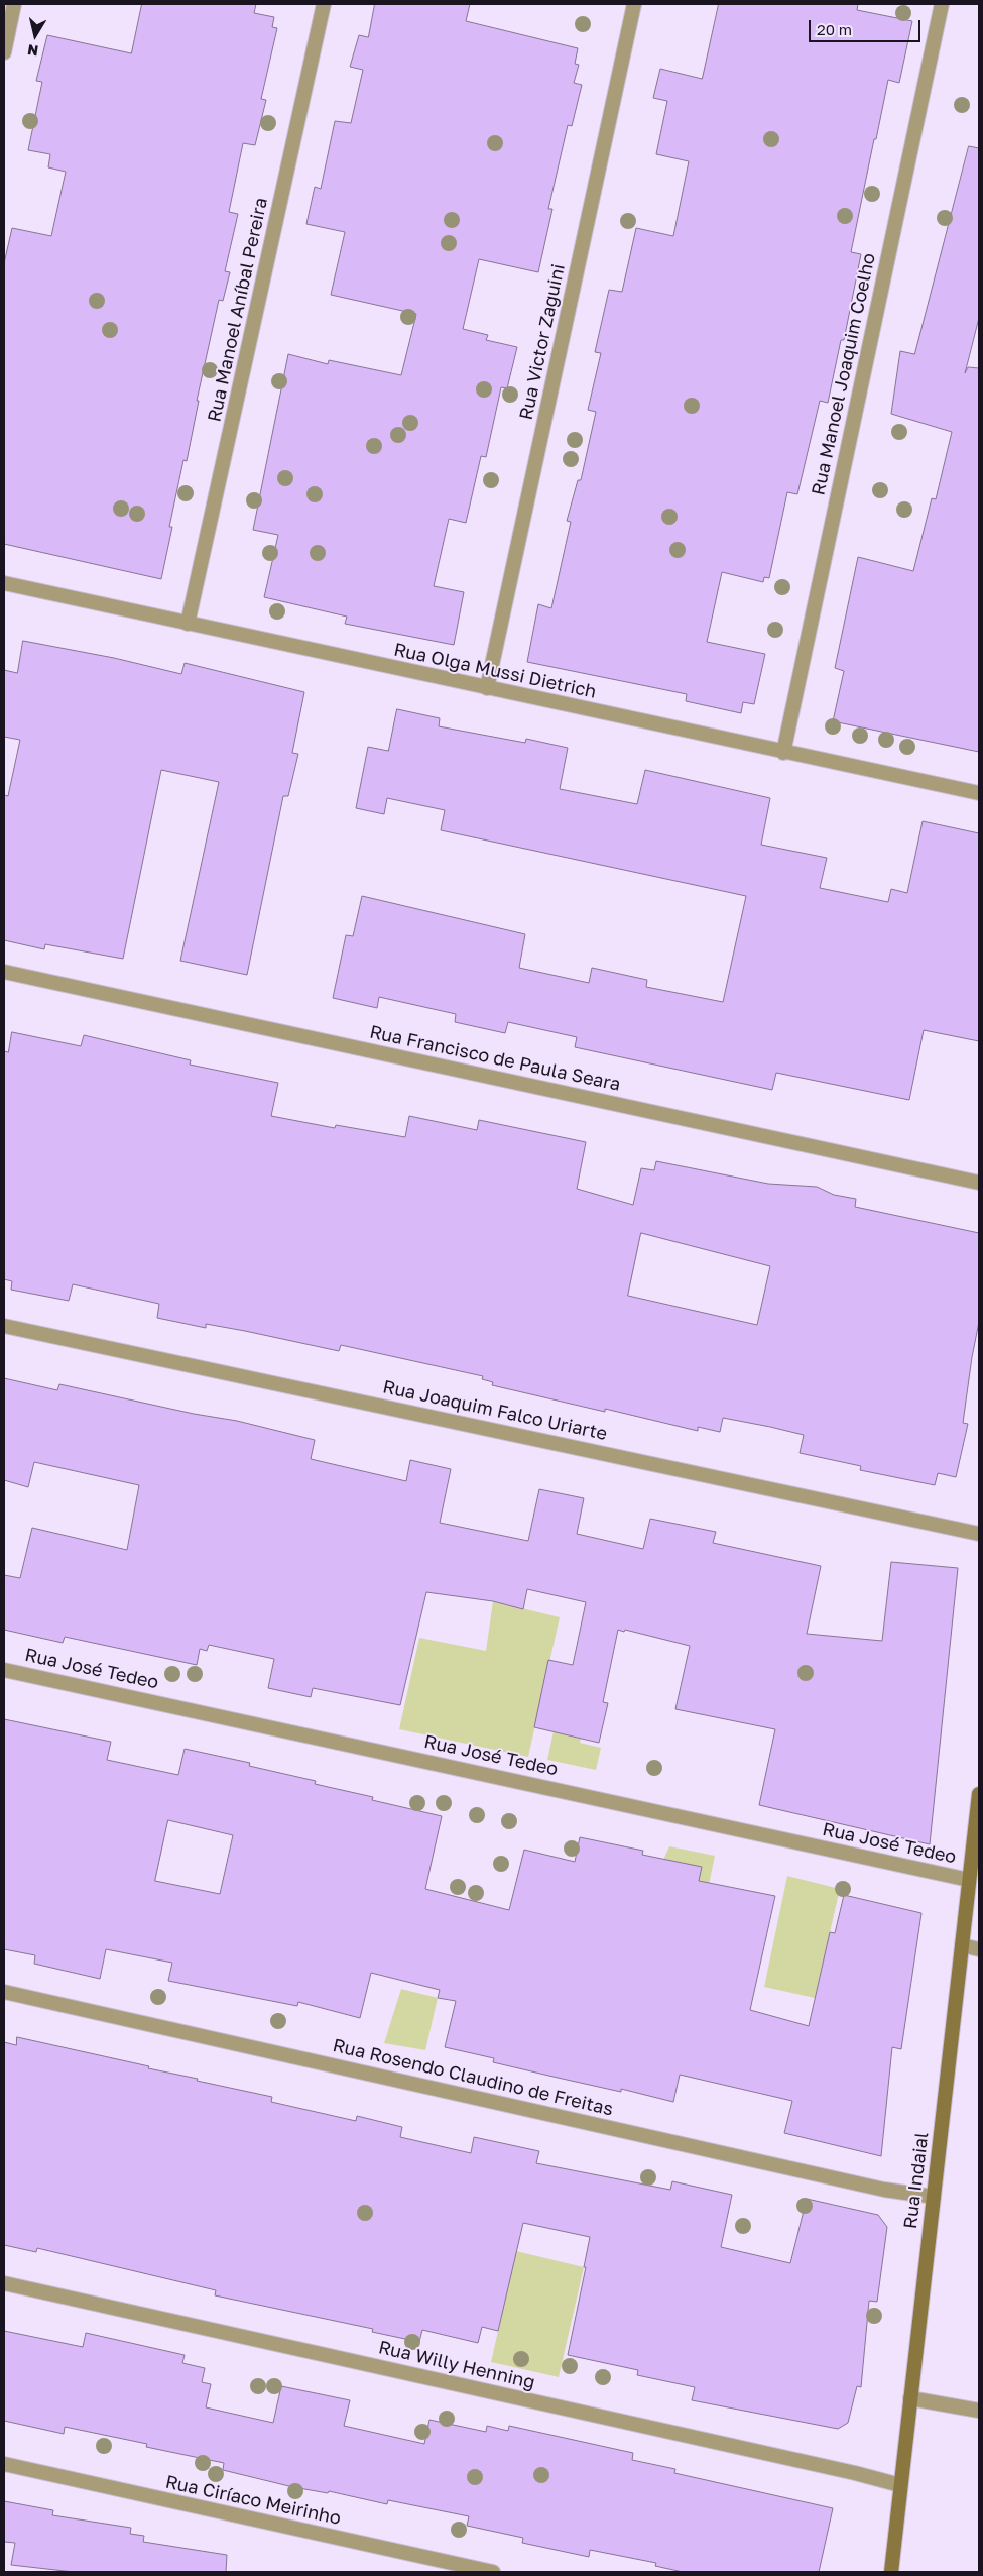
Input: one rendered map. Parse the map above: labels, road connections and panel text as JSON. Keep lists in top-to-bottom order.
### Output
{
  "streets": {
    "main road": ["Rua Indaial"],
    "street": [
      "Rua Manoel Aníbal Pereira",
      "Rua Victor Zaguini",
      "Rua Manoel Joaquim Coelho",
      "Rua Olga Mussi Dietrich",
      "Rua Francisco de Paula Seara",
      "Rua Joaquim Falco Uriarte",
      "Rua José Tedeo",
      "Rua Rosendo Claudino de Freitas",
      "Rua Willy Henning",
      "Rua Ciríaco Meirinho"
    ]
  },
  "crossings": [
    ["Rua Manoel Aníbal Pereira", "Rua Olga Mussi Dietrich"],
    ["Rua Victor Zaguini", "Rua Olga Mussi Dietrich"],
    ["Rua Manoel Joaquim Coelho", "Rua Olga Mussi Dietrich"],
    ["Rua José Tedeo", "Rua Indaial"],
    ["Rua Rosendo Claudino de Freitas", "Rua Indaial"],
    ["Rua Indaial", "Rua Willy Henning"]
  ],
  "scale_bar": "20 m",
  "north": "bottom"
}
